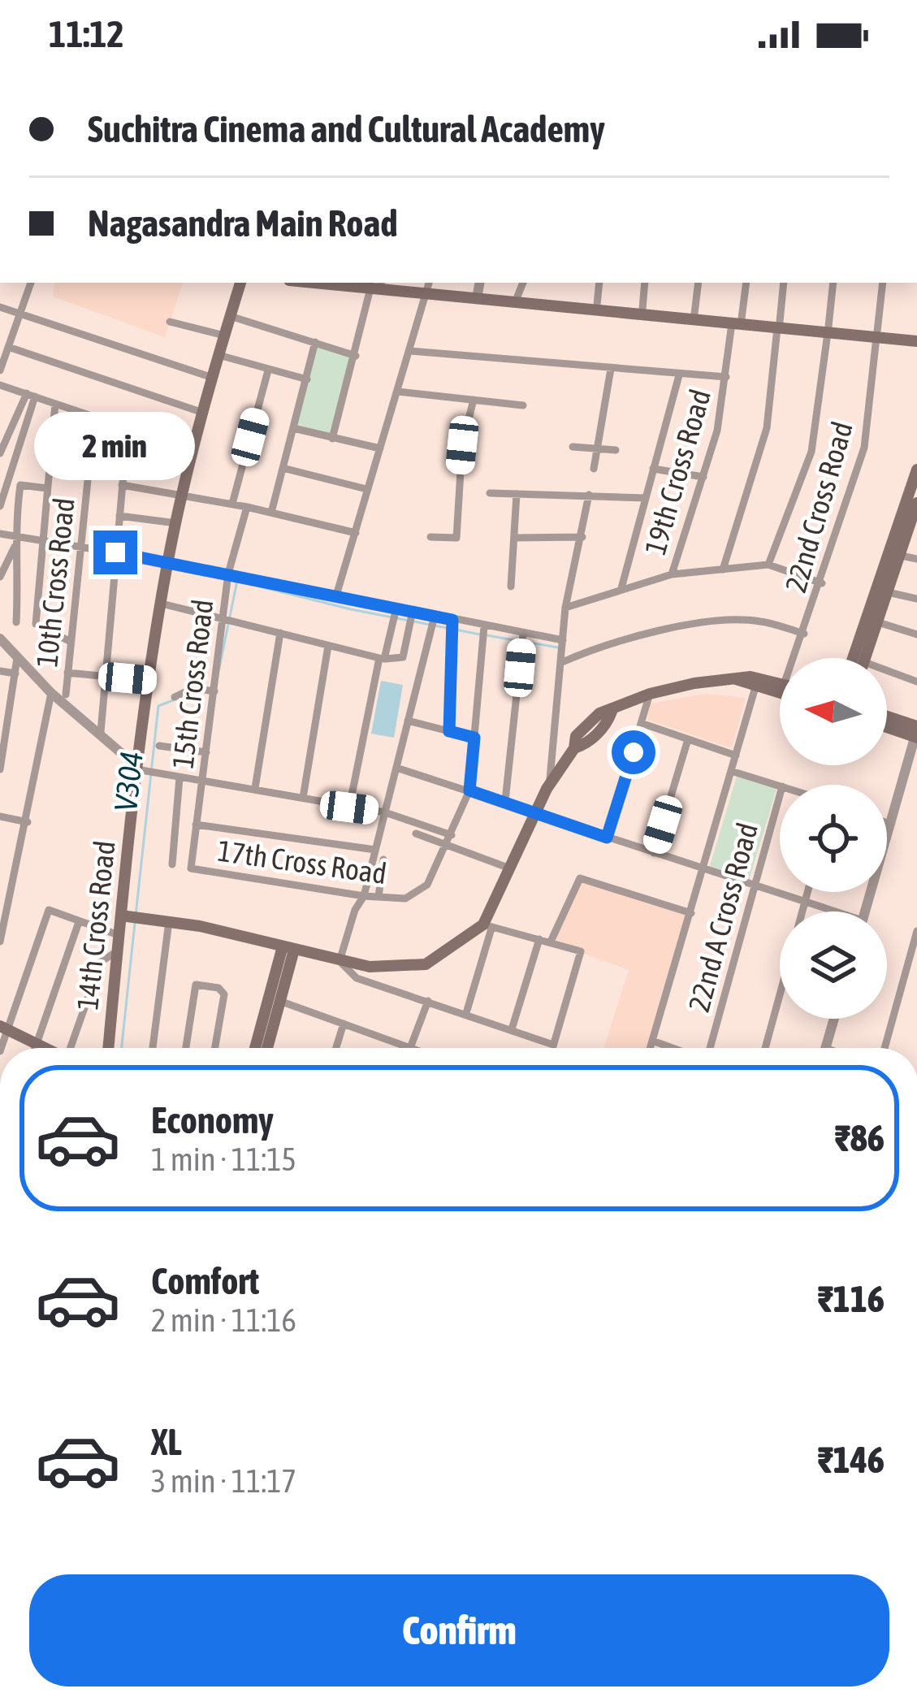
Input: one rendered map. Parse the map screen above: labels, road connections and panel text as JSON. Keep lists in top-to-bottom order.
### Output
{
  "streets": {
    "main road": ["14th Cross Road"],
    "street": [
      "19th Cross Road",
      "22nd Cross Road",
      "10th Cross Road",
      "15th Cross Road",
      "17th Cross Road",
      "22nd A Cross Road"
    ]
  },
  "crossings": [
    ["15th Cross Road", "17th Cross Road"]
  ],
  "water": ["V304"],
  "north": "left",
  "page": {
    "status": "11:12",
    "banner": ["Suchitra Cinema and Cultural Academy", "Nagasandra Main Road"],
    "bubble": "2 min",
    "list": [
      {
        "name": "Economy",
        "note": "1 min · 11:15",
        "value": "₹86"
      },
      {
        "name": "Comfort",
        "note": "2 min · 11:16",
        "value": "₹116"
      },
      {
        "name": "XL",
        "note": "3 min · 11:17",
        "value": "₹146"
      }
    ],
    "buttons": "Confirm"
  }
}
